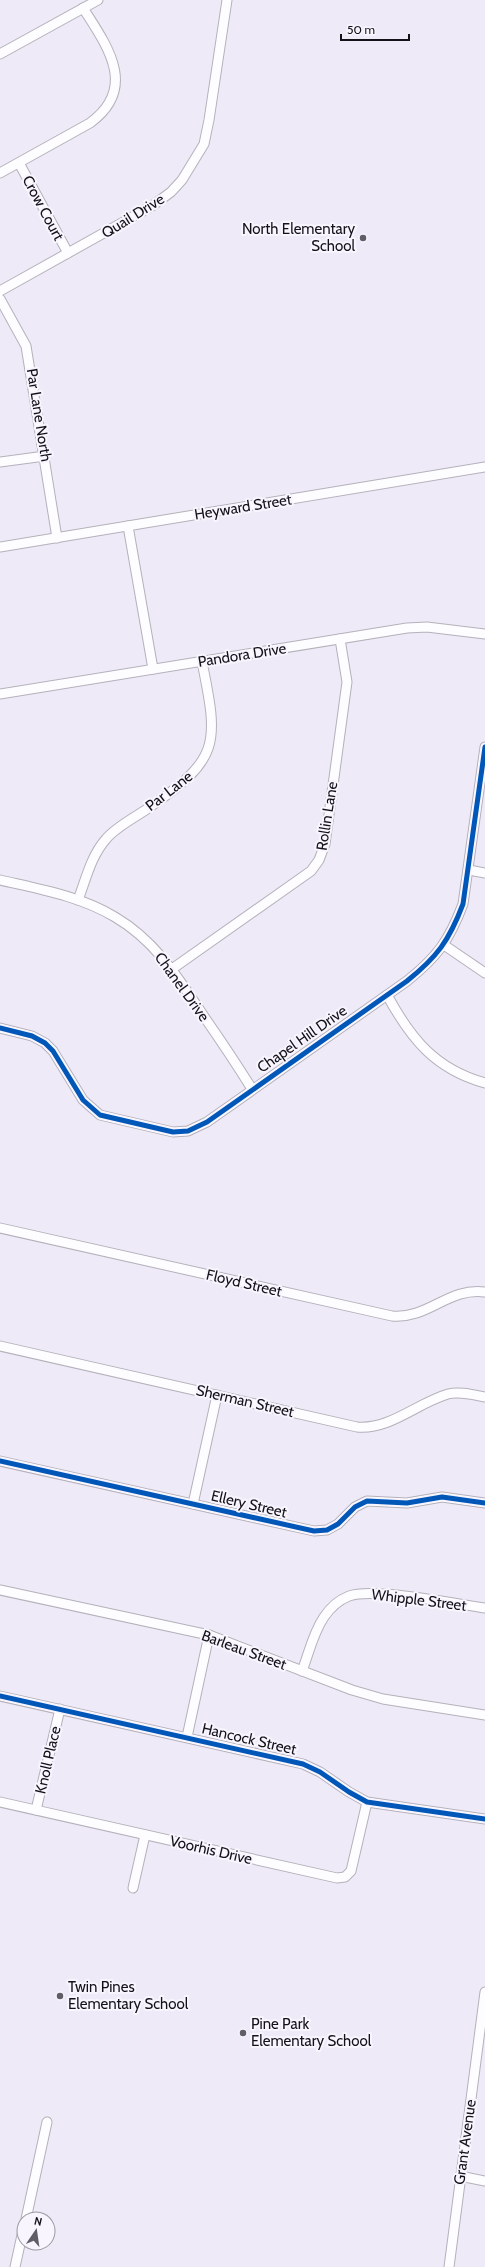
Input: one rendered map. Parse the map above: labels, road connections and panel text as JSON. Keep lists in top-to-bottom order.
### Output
{
  "streets": {
    "street": [
      "Crow Court",
      "Quail Drive",
      "Par Lane North",
      "Heyward Street",
      "Pandora Drive",
      "Par Lane",
      "Rollin Lane",
      "Chanel Drive",
      "Chapel Hill Drive",
      "Floyd Street",
      "Sherman Street",
      "Ellery Street",
      "Whipple Street",
      "Barleau Street",
      "Hancock Street",
      "Knoll Place",
      "Voorhis Drive",
      "Grant Avenue"
    ]
  },
  "crossings": [
    ["Crow Court", "Quail Drive"],
    ["Par Lane North", "Heyward Street"],
    ["Pandora Drive", "Par Lane"],
    ["Pandora Drive", "Rollin Lane"],
    ["Par Lane", "Chanel Drive"],
    ["Rollin Lane", "Chanel Drive"],
    ["Chanel Drive", "Chapel Hill Drive"],
    ["Whipple Street", "Barleau Street"],
    ["Hancock Street", "Knoll Place"],
    ["Hancock Street", "Voorhis Drive"],
    ["Knoll Place", "Voorhis Drive"]
  ],
  "places": ["North Elementary School", "Twin Pines Elementary School", "Pine Park Elementary School"],
  "scale_bar": "50 m",
  "north": "top"
}
